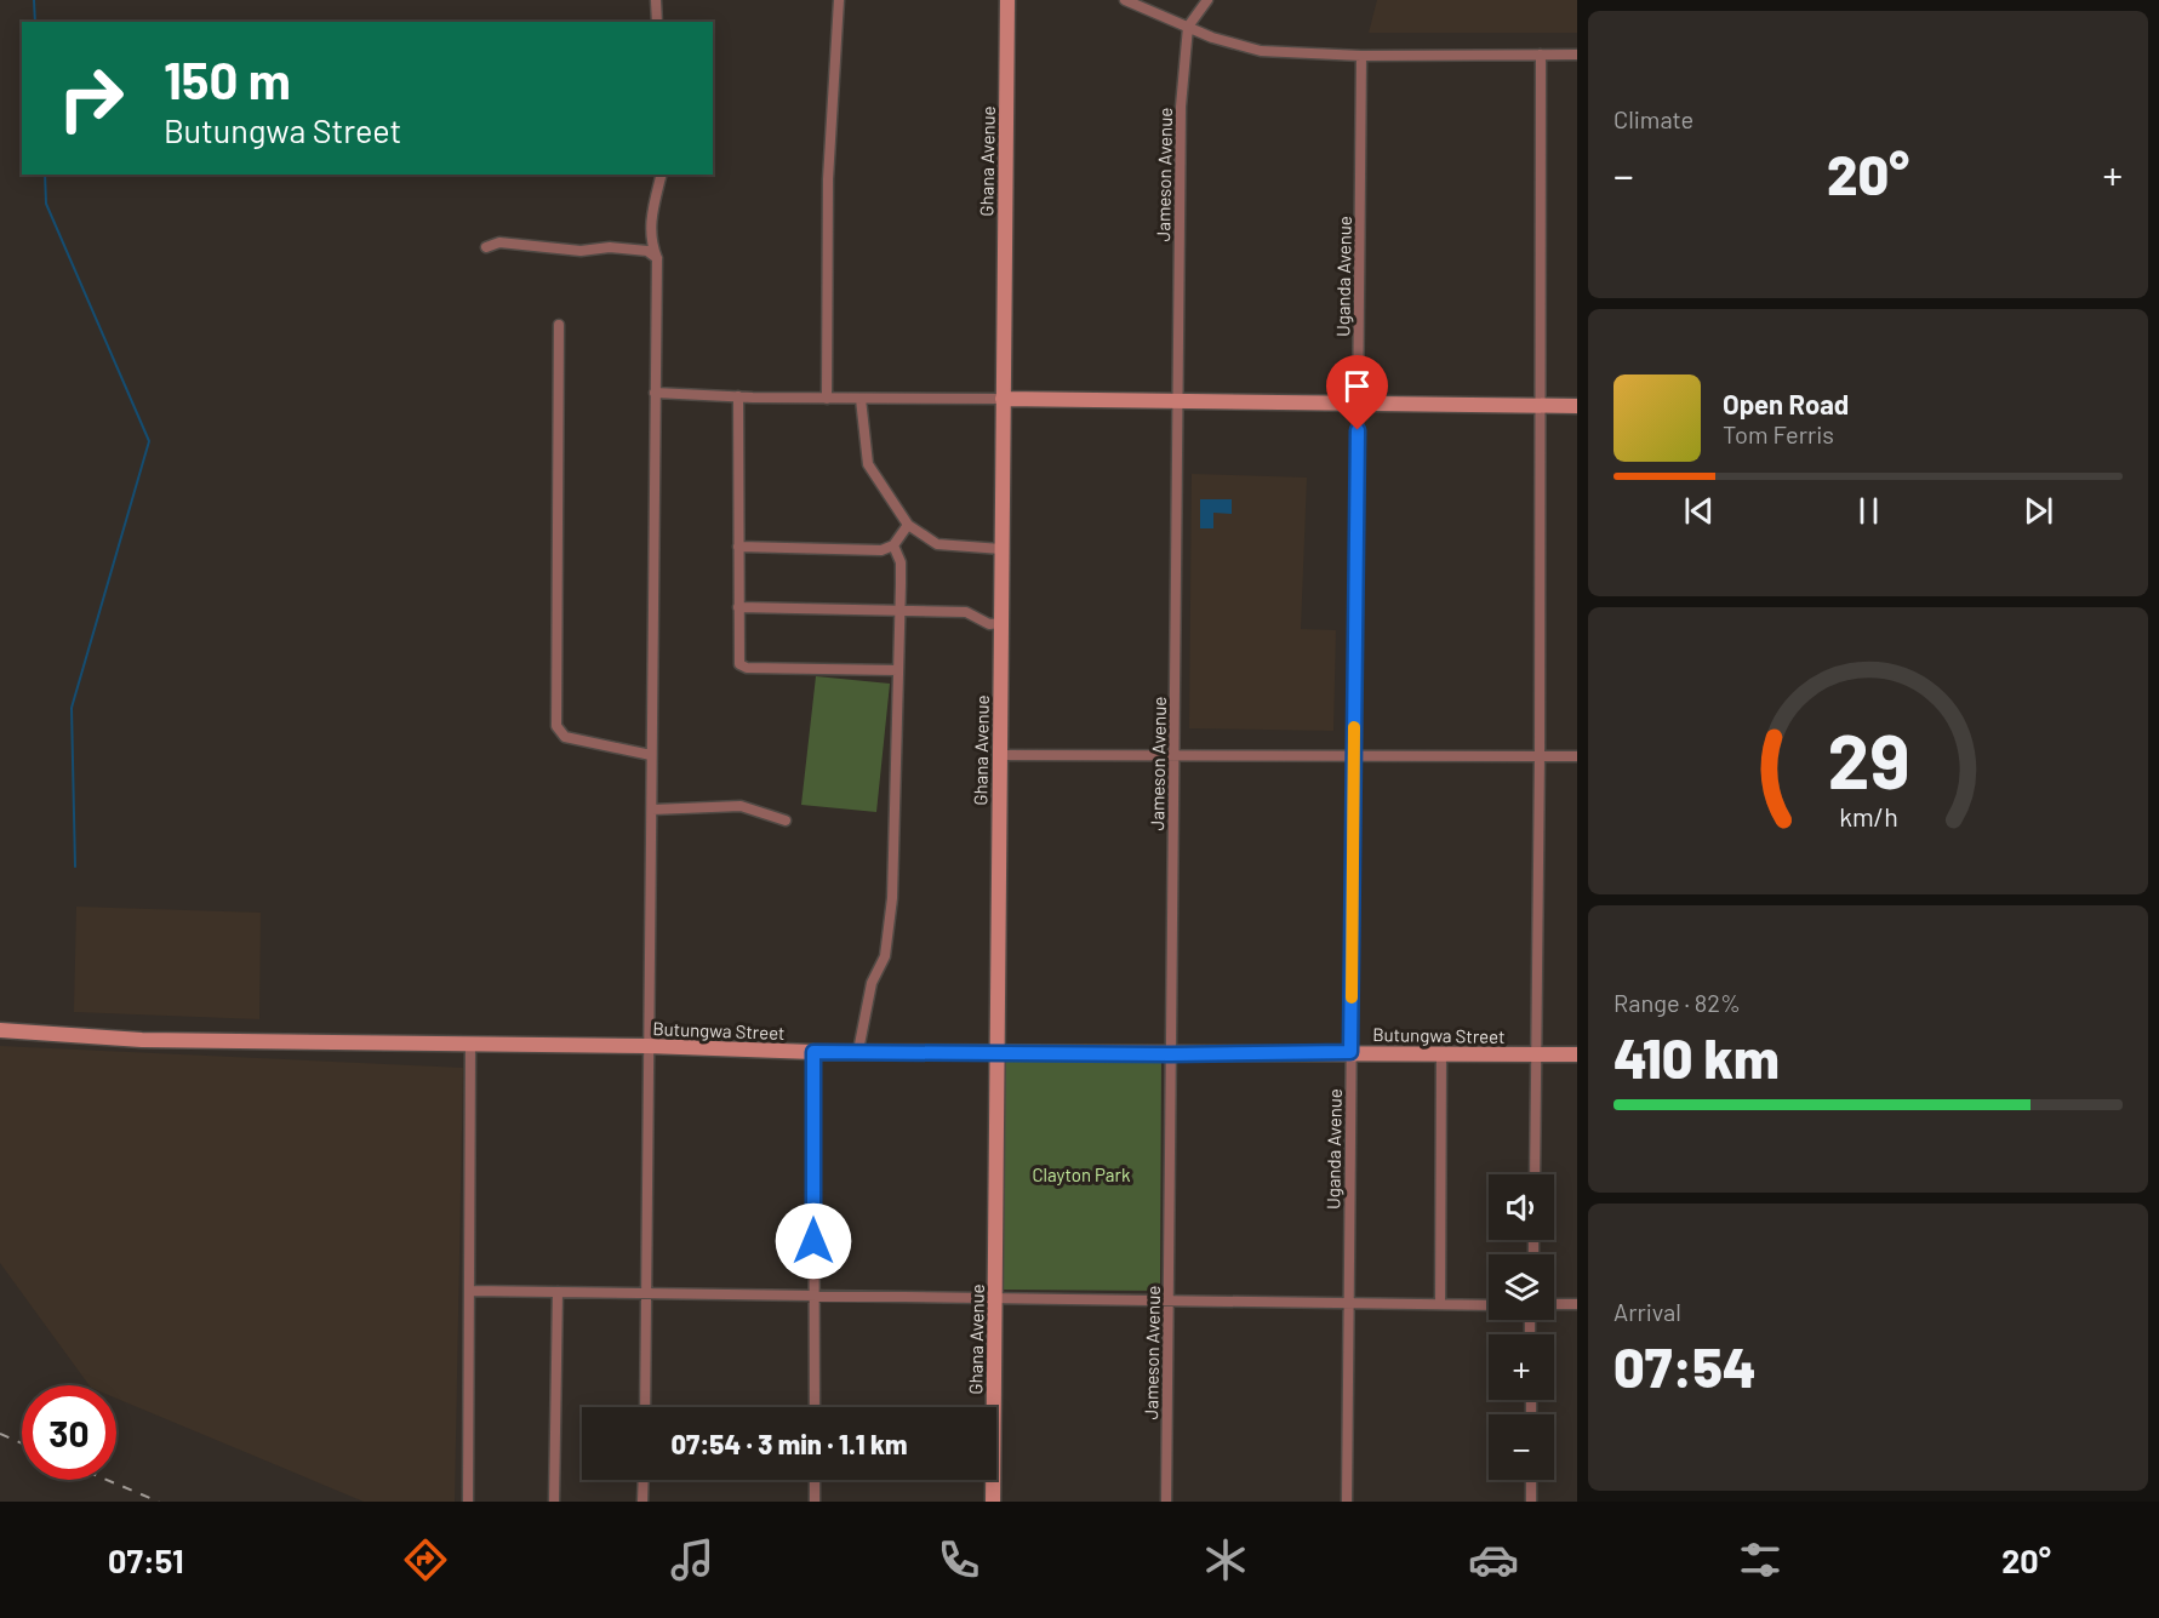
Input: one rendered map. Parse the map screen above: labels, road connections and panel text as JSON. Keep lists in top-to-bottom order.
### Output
{
  "streets": {
    "main road": ["Ghana Avenue", "Butungwa Street"],
    "street": ["Jameson Avenue", "Uganda Avenue"]
  },
  "crossings": [
    ["Ghana Avenue", "Butungwa Street"],
    ["Jameson Avenue", "Butungwa Street"],
    ["Uganda Avenue", "Butungwa Street"]
  ],
  "parks": ["Clayton Park"],
  "page": {
    "tile": [
      "Climate",
      ["Range · 82%", "410 km"],
      ["Arrival", "07:54"]
    ],
    "turn": ["150 m", "Butungwa Street"],
    "heat": ["−", "20°", "+"],
    "song": ["Open Road", "Tom Ferris"],
    "map_buttons": ["+", "−"],
    "limit": "30",
    "trip": "07:54 · 3 min · 1.1 km",
    "tabs": ["07:51", "20°"],
    "gauge": ["29", "km/h"]
  }
}
